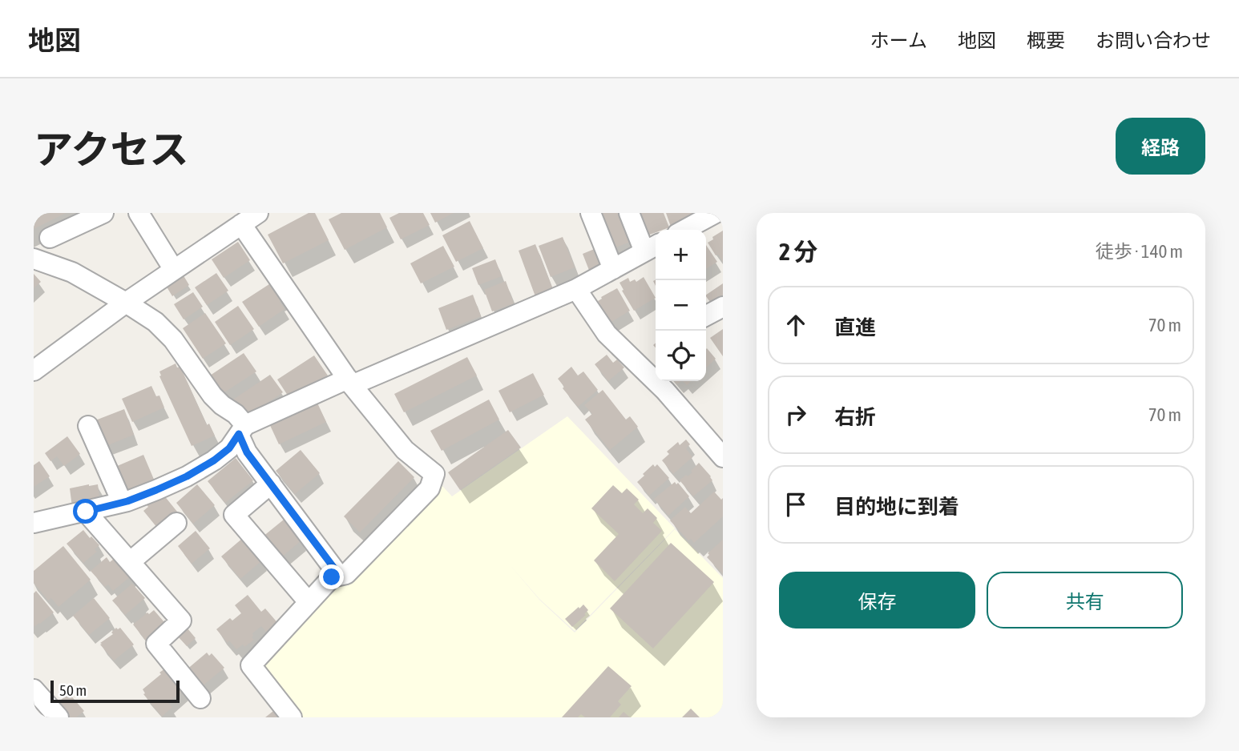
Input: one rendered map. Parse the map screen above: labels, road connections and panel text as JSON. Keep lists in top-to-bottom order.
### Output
{
  "scale_bar": "50 m",
  "page": {
    "header": "地図",
    "nav": [
      "ホーム",
      "地図",
      "概要",
      "お問い合わせ"
    ],
    "title": "アクセス",
    "buttons": [
      "経路",
      ["保存", "共有"]
    ],
    "heading": ["2 分", "徒歩 · 140 m"],
    "map_buttons": ["+", "−"],
    "list": [
      ["直進", "70 m"],
      ["右折", "70 m"],
      "目的地に到着"
    ],
    "scale": "50 m"
  }
}
